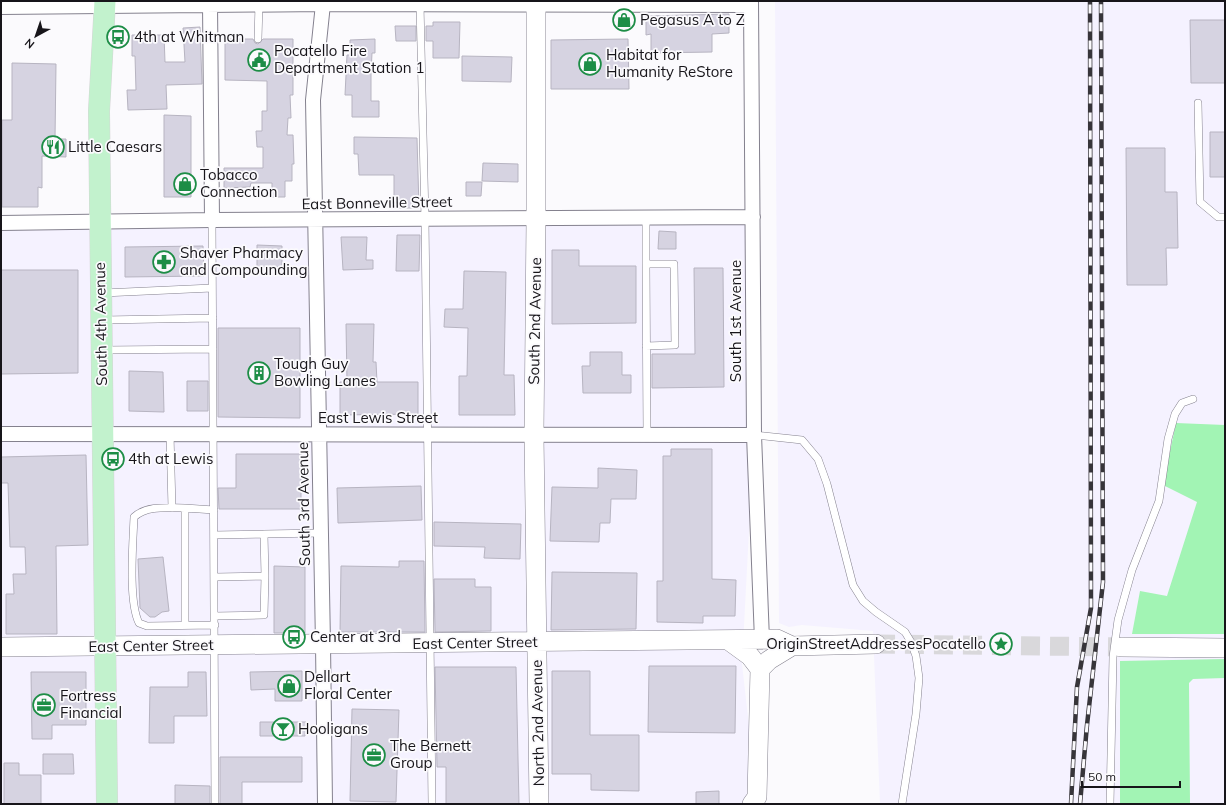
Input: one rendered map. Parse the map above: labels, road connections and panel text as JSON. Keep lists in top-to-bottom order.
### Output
{
  "streets": {
    "main road": ["South 4th Avenue"],
    "street": [
      "East Bonneville Street",
      "South 2nd Avenue",
      "South 1st Avenue",
      "East Lewis Street",
      "South 3rd Avenue",
      "East Center Street",
      "North 2nd Avenue"
    ]
  },
  "crossings": [
    ["East Bonneville Street", "South 2nd Avenue"],
    ["East Bonneville Street", "South 1st Avenue"],
    ["East Bonneville Street", "South 4th Avenue"],
    ["East Bonneville Street", "South 3rd Avenue"],
    ["South 2nd Avenue", "East Lewis Street"],
    ["South 2nd Avenue", "East Center Street"],
    ["South 2nd Avenue", "North 2nd Avenue"],
    ["South 1st Avenue", "East Lewis Street"],
    ["South 1st Avenue", "East Center Street"],
    ["South 4th Avenue", "East Lewis Street"],
    ["South 4th Avenue", "East Center Street"],
    ["East Lewis Street", "South 3rd Avenue"],
    ["South 3rd Avenue", "East Center Street"],
    ["East Center Street", "North 2nd Avenue"]
  ],
  "places": {
    "shop": [
      "Pegasus A to Z",
      "Habitat for Humanity ReStore",
      "Tobacco Connection",
      "Dellart Floral Center"
    ],
    "bus stop": ["4th at Whitman", "4th at Lewis", "Center at 3rd"],
    "public building": ["Pocatello Fire Department Station 1"],
    "restaurant": ["Little Caesars"],
    "pharmacy": ["Shaver Pharmacy and Compounding"],
    "building": ["Tough Guy Bowling Lanes"],
    "place": ["OriginStreetAddressesPocatello"],
    "office": ["Fortress Financial", "The Bernett Group"],
    "bar": ["Hooligans"]
  },
  "scale_bar": "50 m",
  "north": "bottom left"
}
